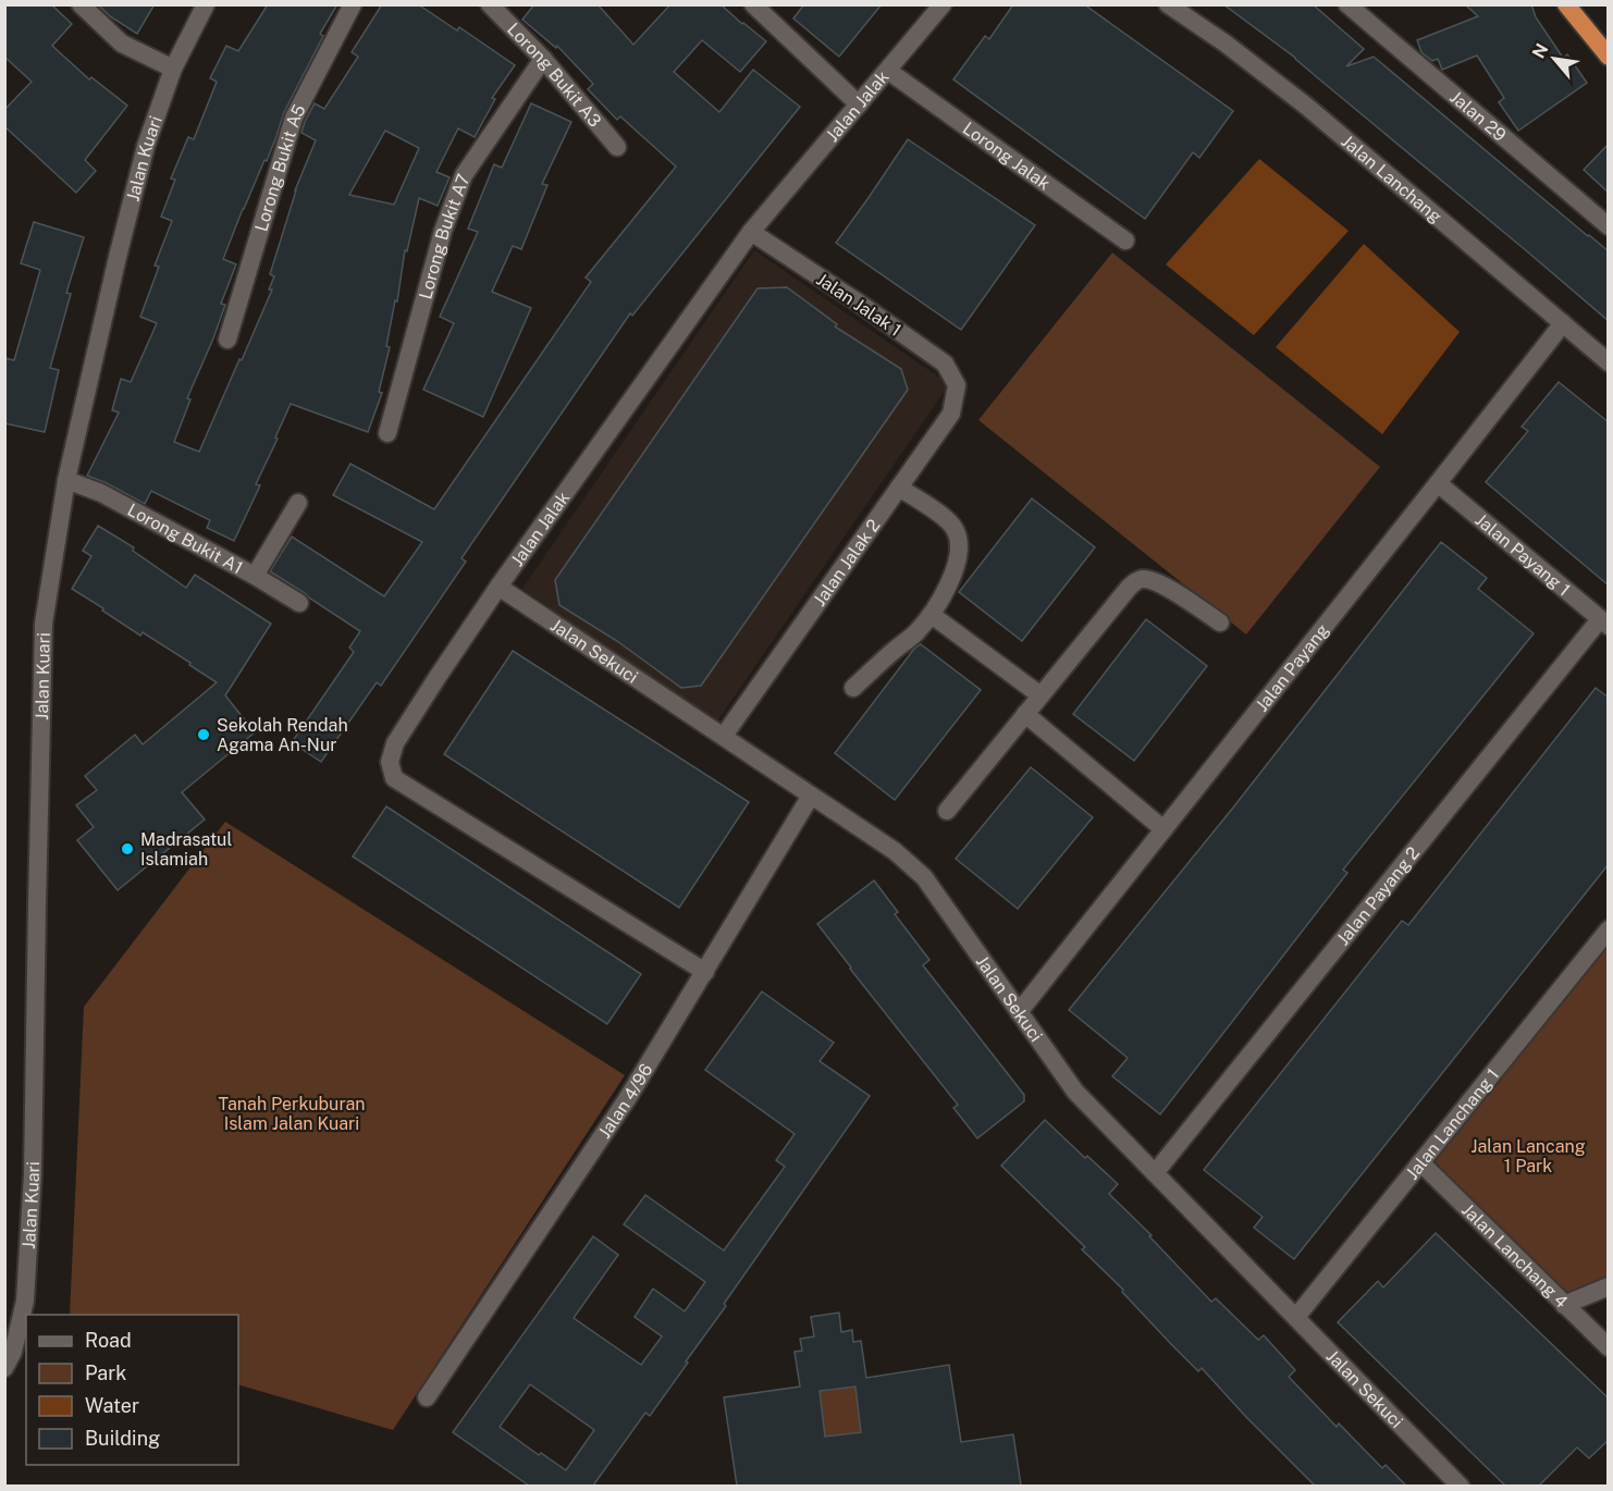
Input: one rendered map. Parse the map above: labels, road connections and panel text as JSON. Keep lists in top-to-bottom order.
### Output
{
  "streets": {
    "street": [
      "Lorong Bukit A3",
      "Jalan Jalak",
      "Jalan 29",
      "Lorong Jalak",
      "Jalan Kuari",
      "Lorong Bukit A5",
      "Jalan Lanchang",
      "Lorong Bukit A7",
      "Jalan Jalak 1",
      "Lorong Bukit A1",
      "Jalan Payang 1",
      "Jalan Jalak 2",
      "Jalan Sekuci",
      "Jalan Payang",
      "Jalan Payang 2",
      "Jalan 4/96",
      "Jalan Lanchang 1",
      "Jalan Lanchang 4"
    ]
  },
  "crossings": [
    ["Lorong Bukit A3", "Lorong Bukit A7"],
    ["Jalan Jalak", "Lorong Jalak"],
    ["Jalan Jalak", "Jalan Jalak 1"],
    ["Jalan Jalak", "Jalan Sekuci"],
    ["Jalan Jalak", "Jalan 4/96"],
    ["Jalan Kuari", "Lorong Bukit A1"],
    ["Jalan Lanchang", "Jalan Payang"],
    ["Jalan Jalak 1", "Jalan Jalak 2"],
    ["Jalan Payang 1", "Jalan Payang"],
    ["Jalan Payang 1", "Jalan Payang 2"],
    ["Jalan Jalak 2", "Jalan Sekuci"],
    ["Jalan Sekuci", "Jalan Payang"],
    ["Jalan Sekuci", "Jalan Payang 2"],
    ["Jalan Sekuci", "Jalan 4/96"],
    ["Jalan Sekuci", "Jalan Lanchang 1"],
    ["Jalan Lanchang 1", "Jalan Lanchang 4"]
  ],
  "parks": ["Tanah Perkuburan Islam Jalan Kuari", "Jalan Lancang 1 Park"],
  "places": ["Sekolah Rendah Agama An-Nur", "Madrasatul Islamiah"],
  "legend": [
    "Road",
    "Park",
    "Water",
    "Building"
  ],
  "north": "top left"
}
